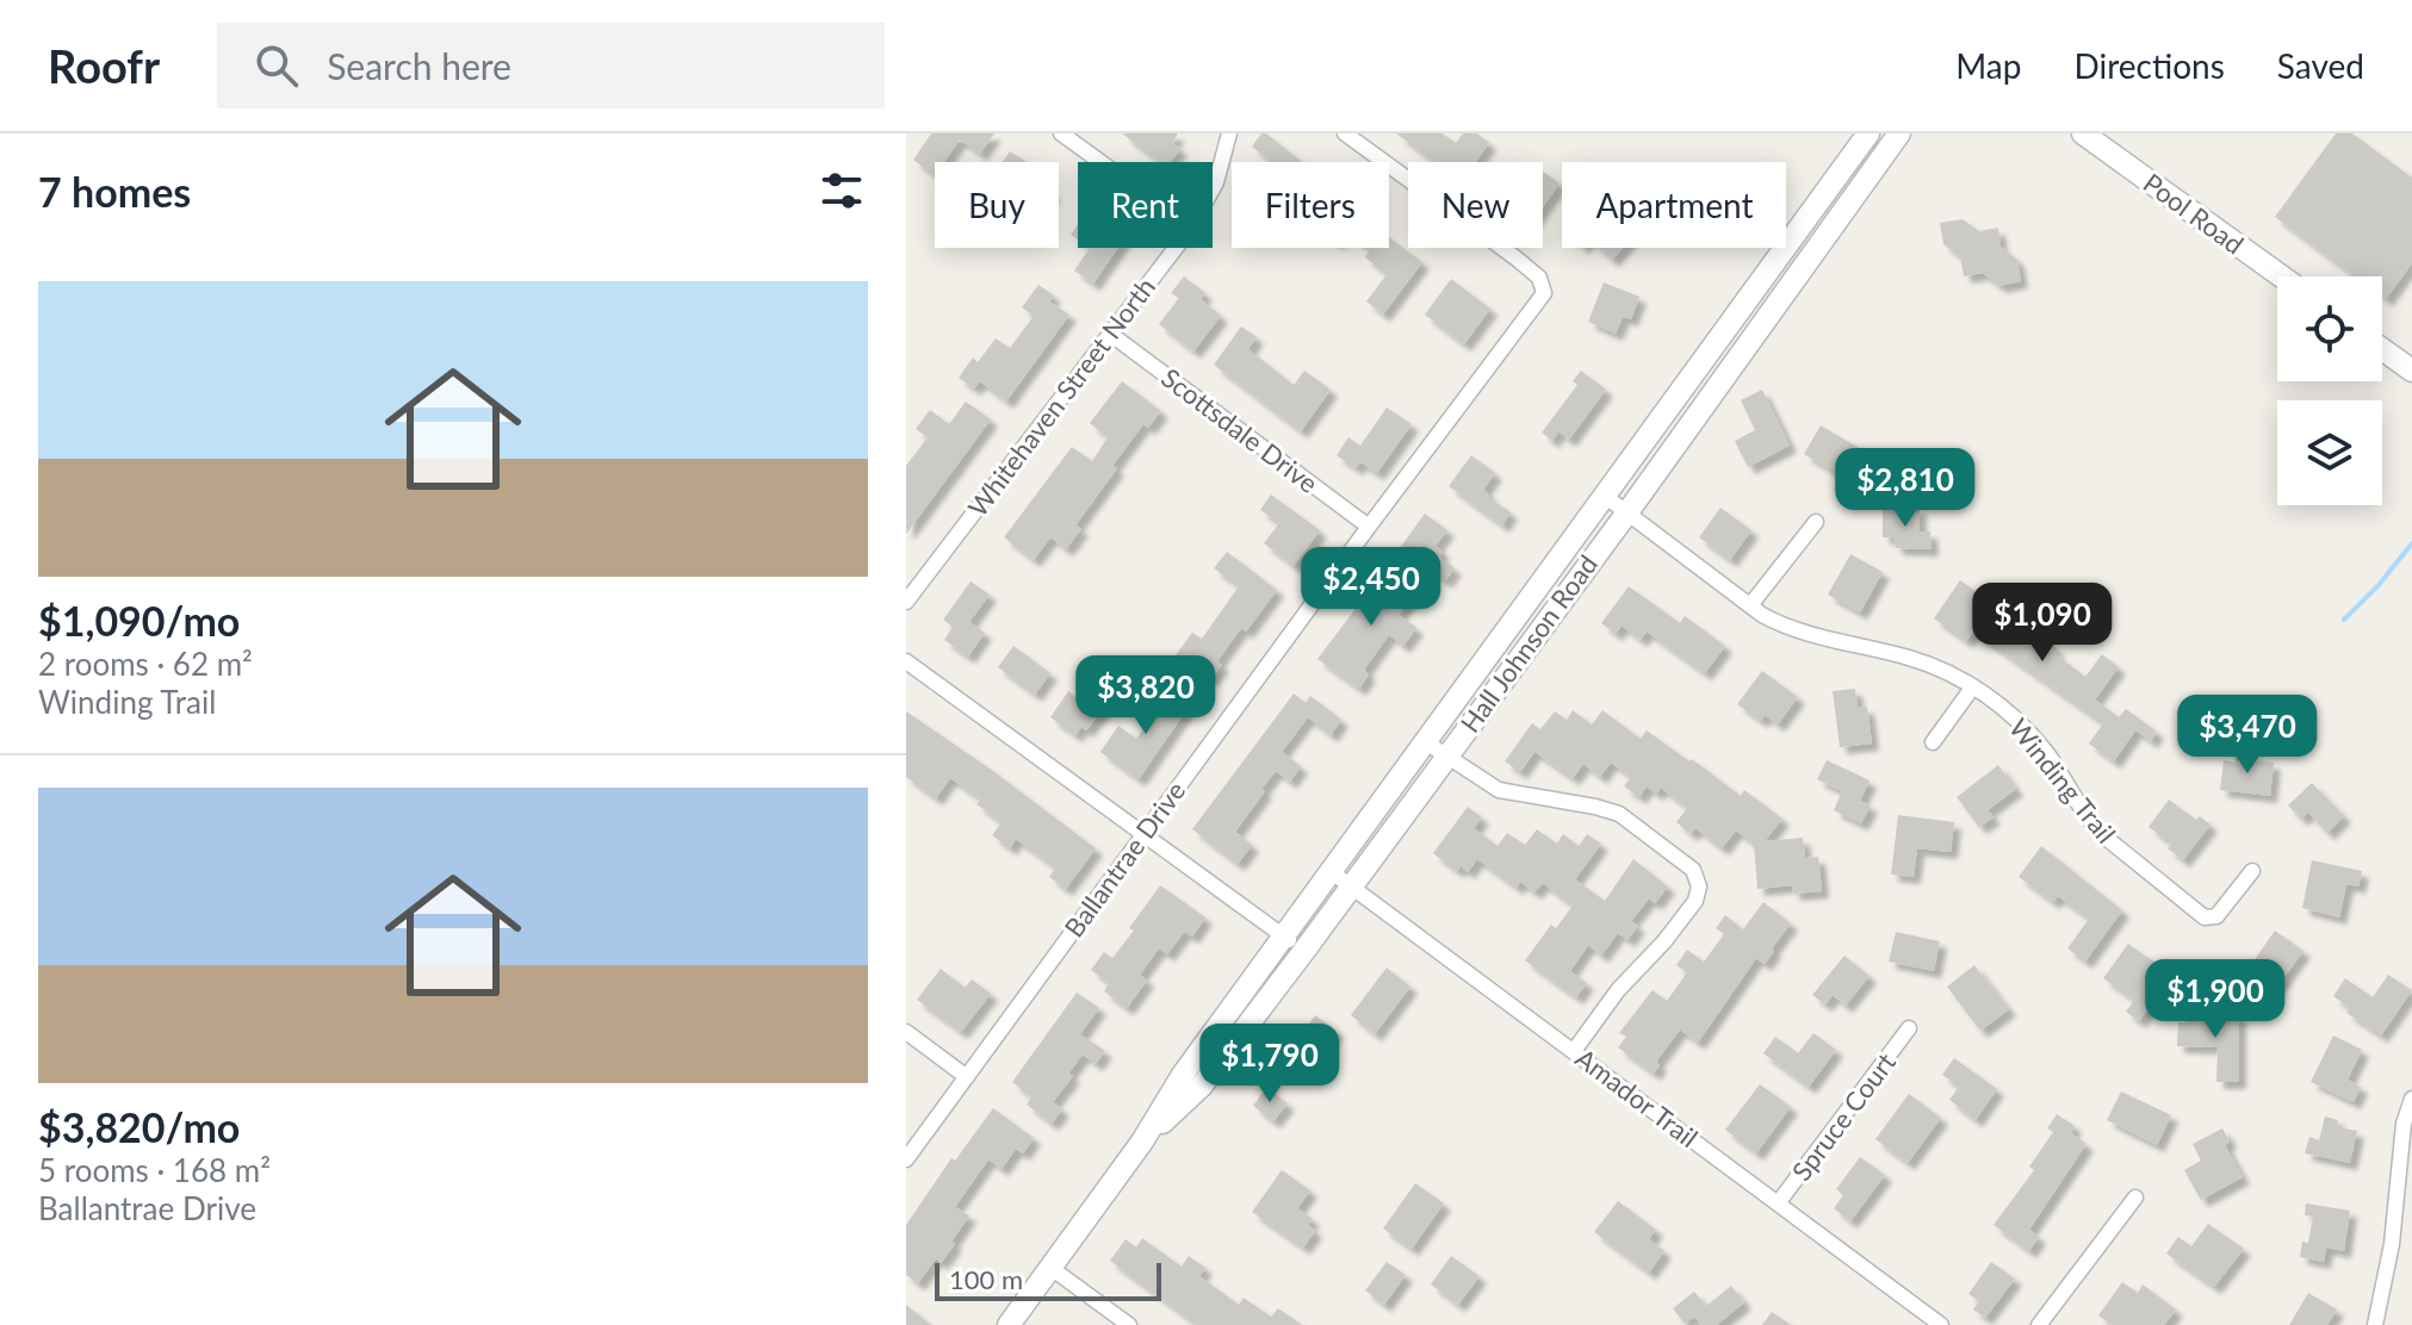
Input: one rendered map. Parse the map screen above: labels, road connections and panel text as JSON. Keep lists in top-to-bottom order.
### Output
{
  "streets": {
    "main road": ["Pool Road", "Hall Johnson Road"],
    "street": [
      "Whitehaven Street North",
      "Scottsdale Drive",
      "Winding Trail",
      "Ballantrae Drive",
      "Amador Trail",
      "Spruce Court"
    ]
  },
  "crossings": [
    ["Whitehaven Street North", "Scottsdale Drive"],
    ["Scottsdale Drive", "Ballantrae Drive"],
    ["Hall Johnson Road", "Winding Trail"],
    ["Hall Johnson Road", "Amador Trail"],
    ["Amador Trail", "Spruce Court"]
  ],
  "scale_bar": "100 m",
  "page": {
    "header": "Roofr",
    "search": "Search here",
    "nav": ["Map", "Directions", "Saved"],
    "heading": "7 homes",
    "chip": [
      "Buy",
      "Rent",
      "Filters",
      "New",
      "Apartment"
    ],
    "list": [
      {
        "name": "$1,090/mo",
        "note": "2 rooms · 62 m² · Winding Trail"
      },
      {
        "name": "$3,820/mo",
        "note": "5 rooms · 168 m² · Ballantrae Drive"
      }
    ],
    "price": [
      "$2,810",
      "$2,450",
      "$1,090",
      "$3,820",
      "$3,470",
      "$1,900",
      "$1,790"
    ],
    "scale": "100 m"
  }
}
